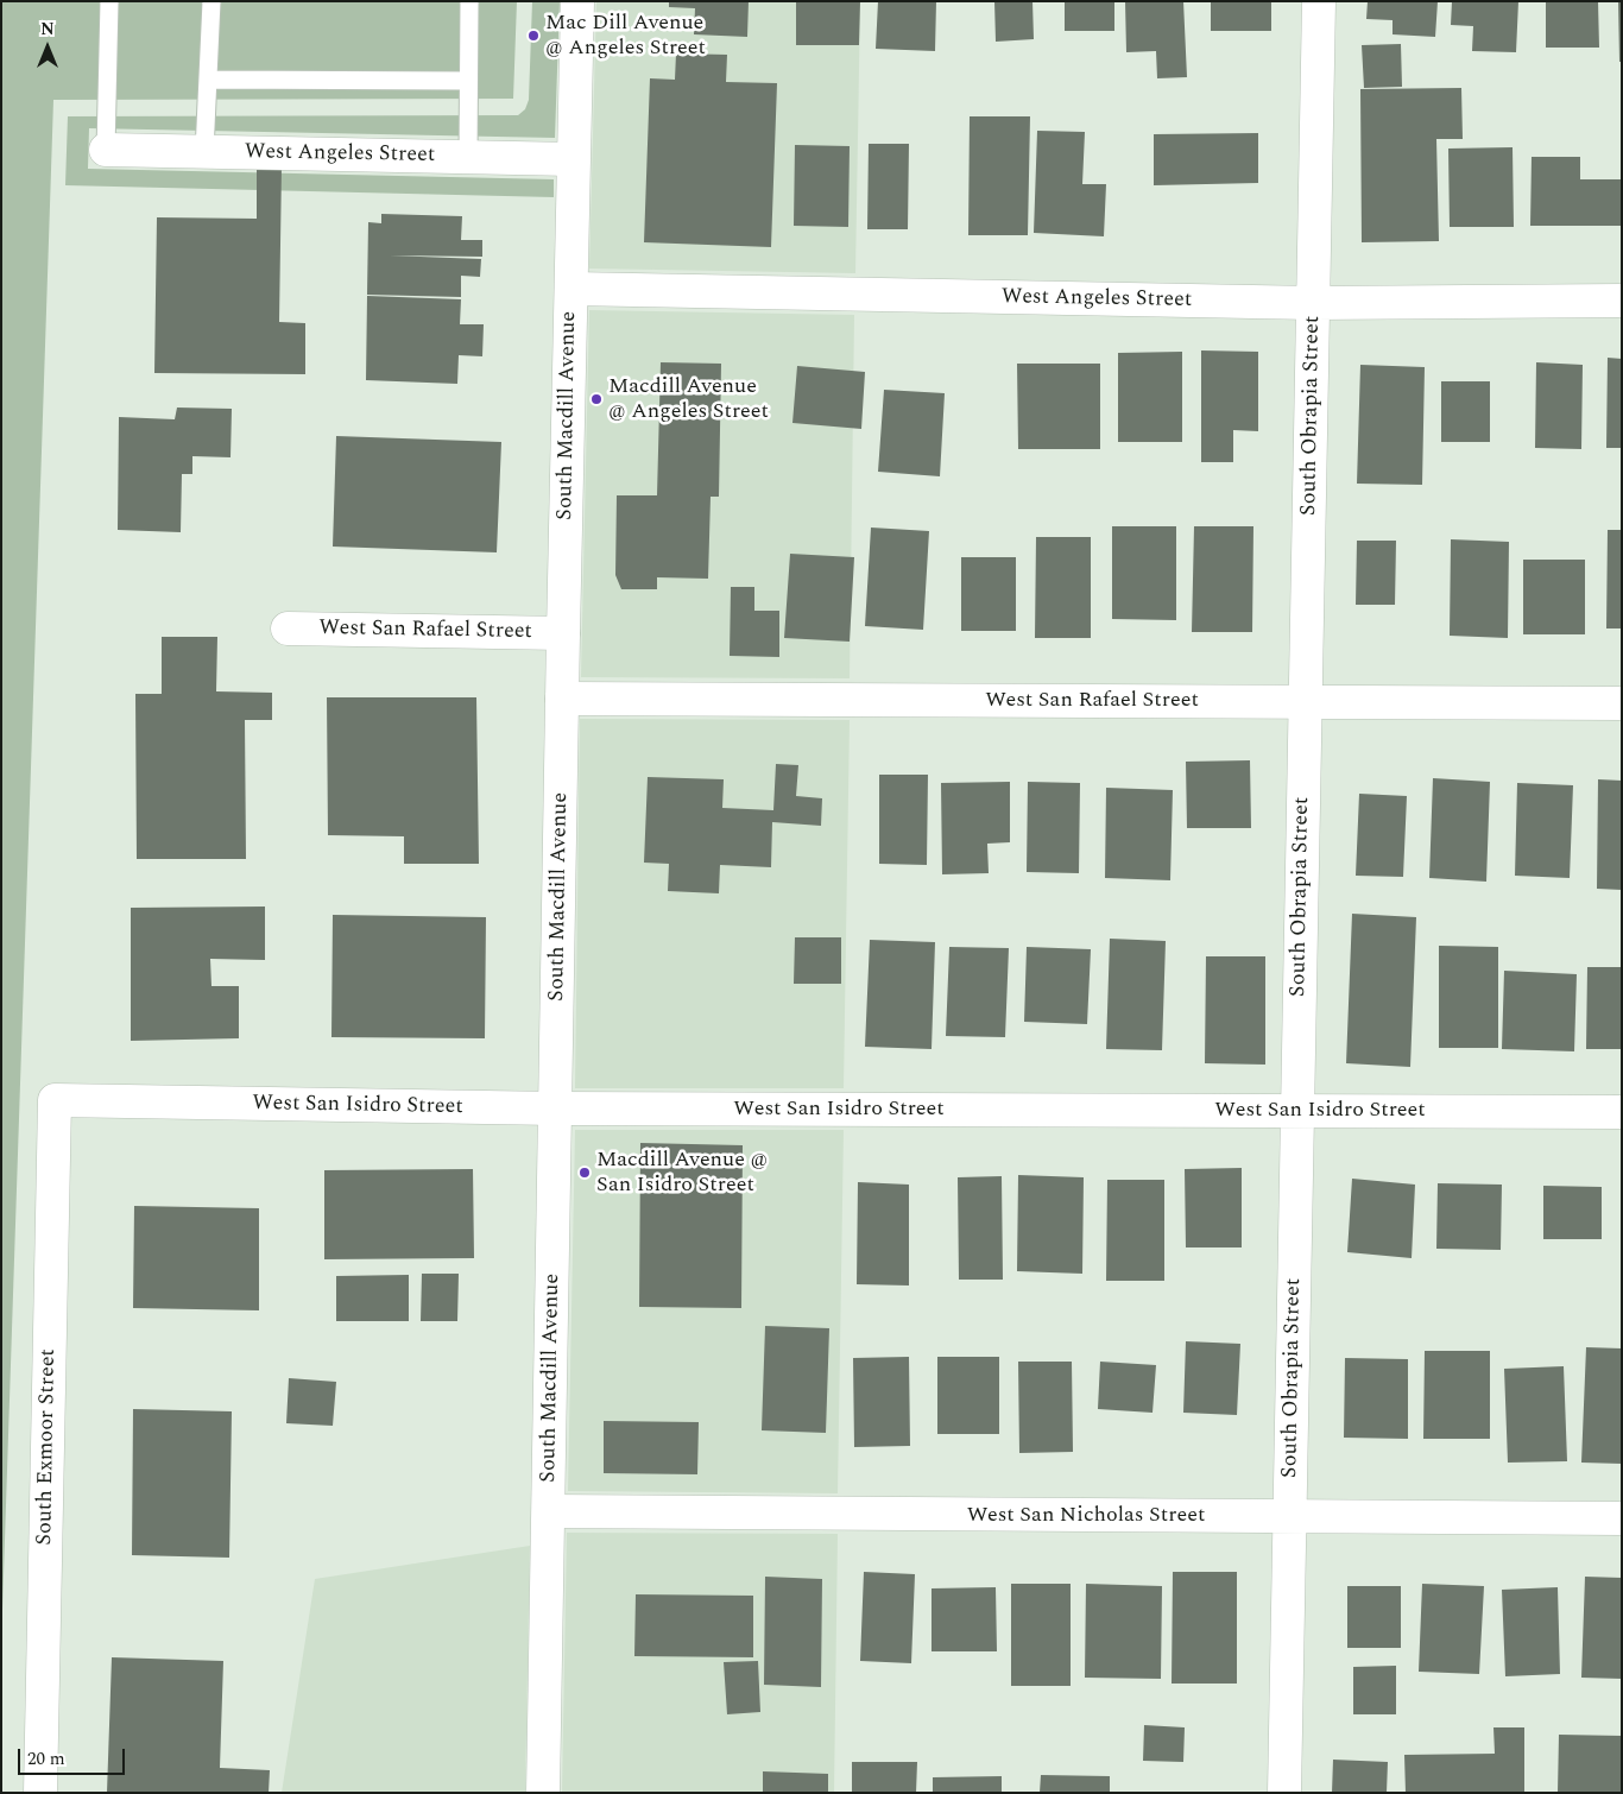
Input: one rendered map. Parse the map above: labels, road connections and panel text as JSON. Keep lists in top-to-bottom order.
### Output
{
  "streets": {
    "street": [
      "West Angeles Street",
      "South Macdill Avenue",
      "South Obrapia Street",
      "West San Rafael Street",
      "West San Isidro Street",
      "South Exmoor Street",
      "West San Nicholas Street"
    ]
  },
  "crossings": [
    ["West Angeles Street", "South Macdill Avenue"],
    ["West Angeles Street", "South Obrapia Street"],
    ["South Macdill Avenue", "West San Rafael Street"],
    ["South Macdill Avenue", "West San Isidro Street"],
    ["South Macdill Avenue", "West San Nicholas Street"],
    ["South Obrapia Street", "West San Rafael Street"],
    ["South Obrapia Street", "West San Isidro Street"],
    ["South Obrapia Street", "West San Nicholas Street"],
    ["West San Isidro Street", "South Exmoor Street"]
  ],
  "places": ["Mac Dill Avenue @ Angeles Street", "Macdill Avenue @ Angeles Street", "Macdill Avenue @ San Isidro Street"],
  "scale_bar": "20 m",
  "north": "top"
}
